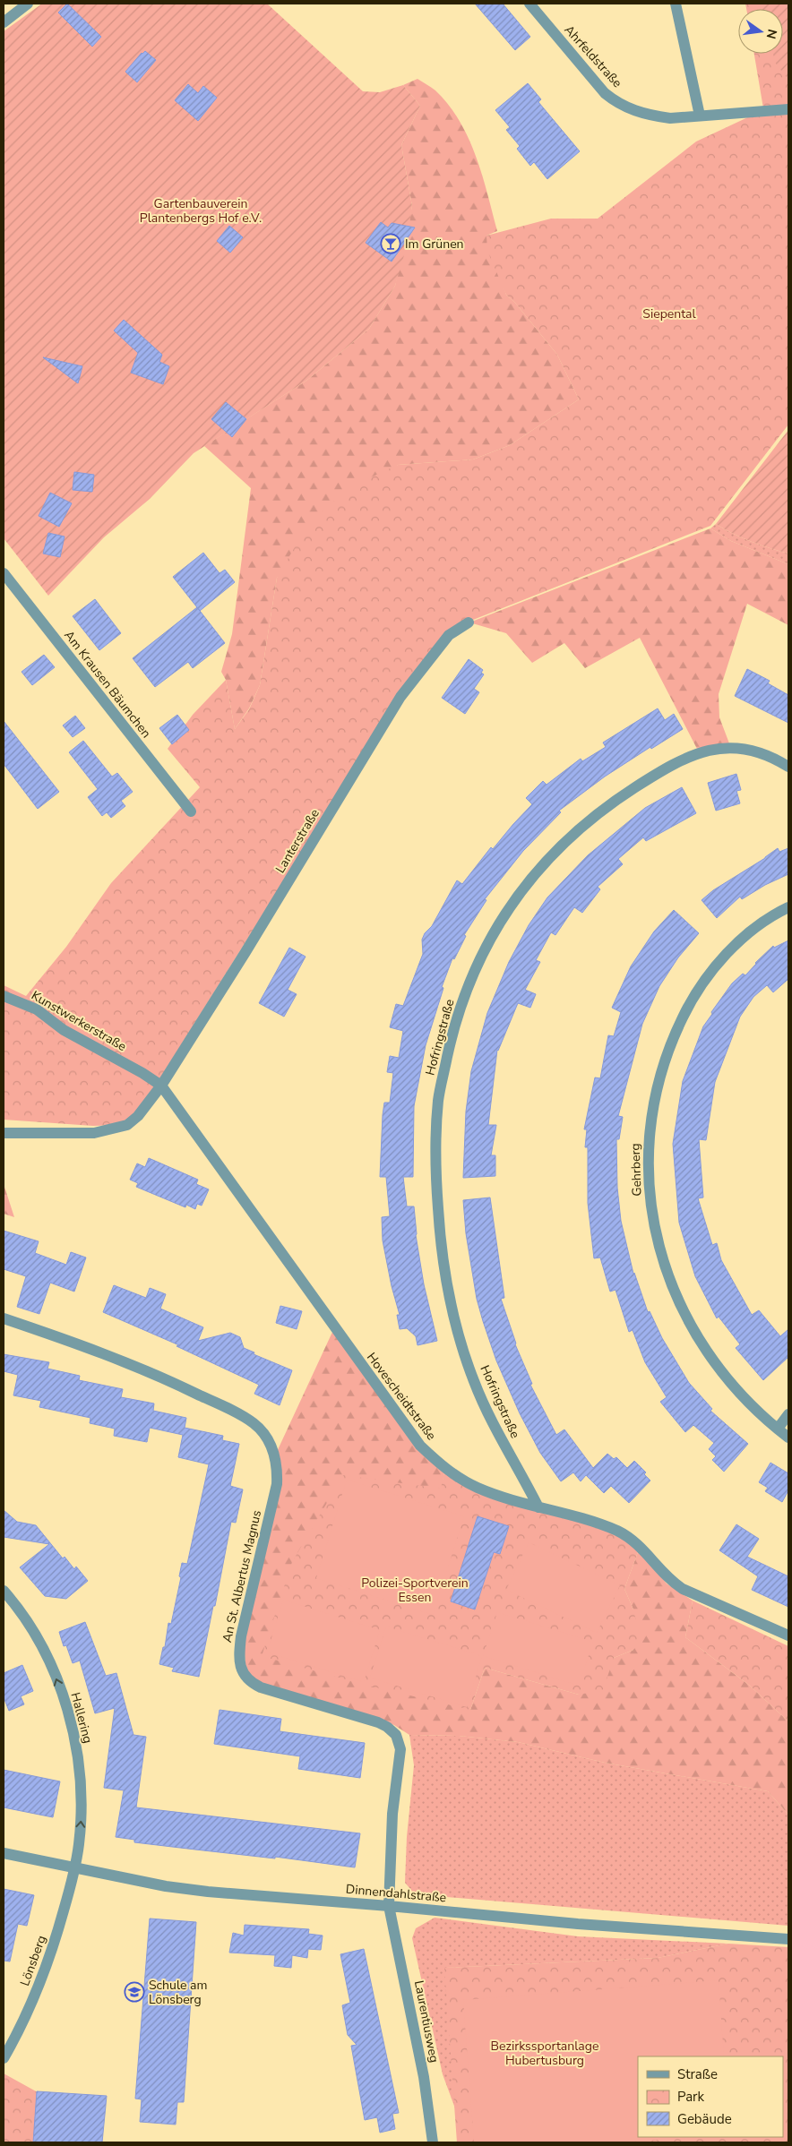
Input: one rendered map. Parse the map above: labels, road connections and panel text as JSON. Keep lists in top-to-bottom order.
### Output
{
  "streets": {
    "street": [
      "Ahrfeldstraße",
      "Am Krausen Bäumchen",
      "Lanterstraße",
      "Kunstwerkerstraße",
      "Hofringstraße",
      "Gehrberg",
      "Hovescheidtstraße",
      "An St. Albertus Magnus",
      "Hallering",
      "Dinnendahlstraße",
      "Lönsberg",
      "Laurentiusweg"
    ]
  },
  "crossings": [
    ["Lanterstraße", "Kunstwerkerstraße"],
    ["Lanterstraße", "Hovescheidtstraße"],
    ["Kunstwerkerstraße", "Hovescheidtstraße"],
    ["Hofringstraße", "Hovescheidtstraße"],
    ["An St. Albertus Magnus", "Dinnendahlstraße"],
    ["An St. Albertus Magnus", "Laurentiusweg"],
    ["Hallering", "Dinnendahlstraße"],
    ["Hallering", "Lönsberg"],
    ["Dinnendahlstraße", "Lönsberg"],
    ["Dinnendahlstraße", "Laurentiusweg"]
  ],
  "one_way": ["Hallering"],
  "parks": [
    "Gartenbauverein Plantenbergs Hof e.V.",
    "Siepental",
    "Polizei-Sportverein Essen",
    "Bezirkssportanlage Hubertusburg"
  ],
  "places": {
    "bar": ["Im Grünen"],
    "school or university": ["Schule am Lönsberg"]
  },
  "legend": ["Straße", "Park", "Gebäude"],
  "north": "right"
}
